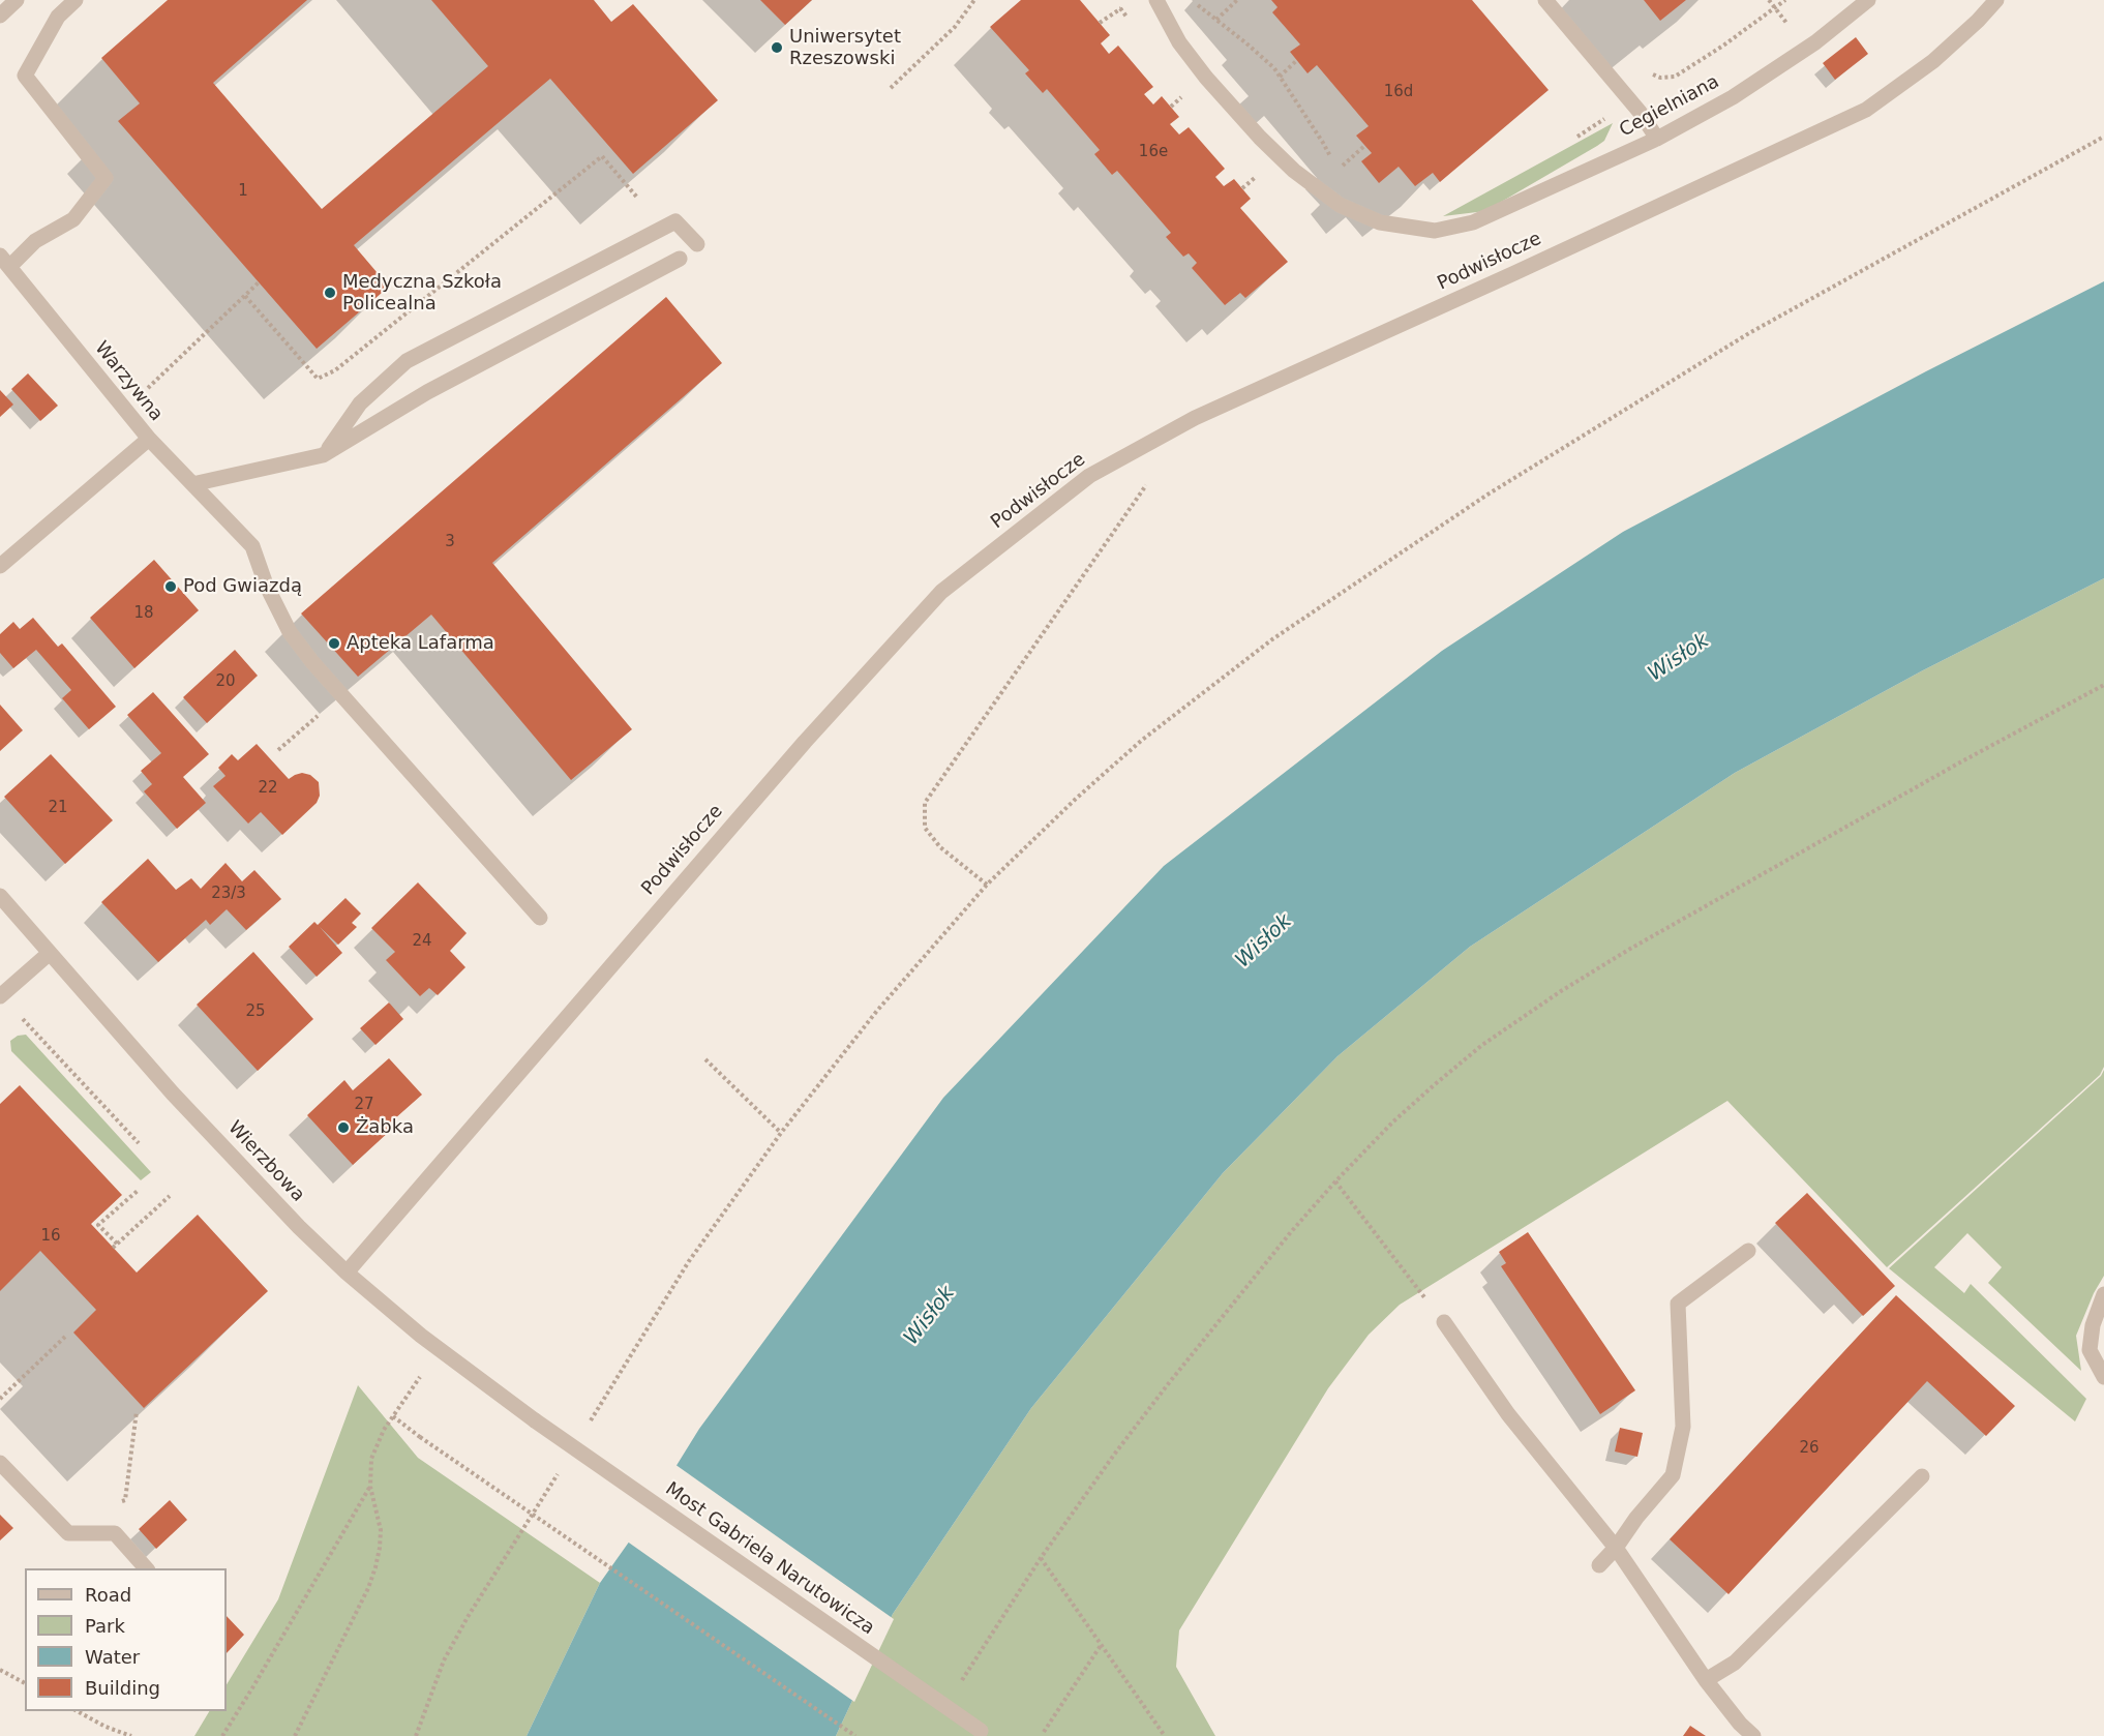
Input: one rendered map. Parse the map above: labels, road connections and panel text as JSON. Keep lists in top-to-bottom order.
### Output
{
  "streets": {
    "street": [
      "Cegielniana",
      "Podwisłocze",
      "Warzywna",
      "Wierzbowa",
      "Most Gabriela Narutowicza"
    ]
  },
  "crossings": [
    ["Podwisłocze", "Wierzbowa"],
    ["Wierzbowa", "Most Gabriela Narutowicza"]
  ],
  "water": ["Wisłok"],
  "places": [
    "Uniwersytet Rzeszowski",
    "Medyczna Szkoła Policealna",
    "Pod Gwiazdą",
    "Apteka Lafarma",
    "Żabka"
  ],
  "house_numbers": [
    "16d",
    "16e",
    "1",
    "3",
    "18",
    "20",
    "22",
    "21",
    "23/3",
    "24",
    "25",
    "27",
    "16",
    "26"
  ],
  "legend": [
    "Road",
    "Park",
    "Water",
    "Building"
  ]
}
